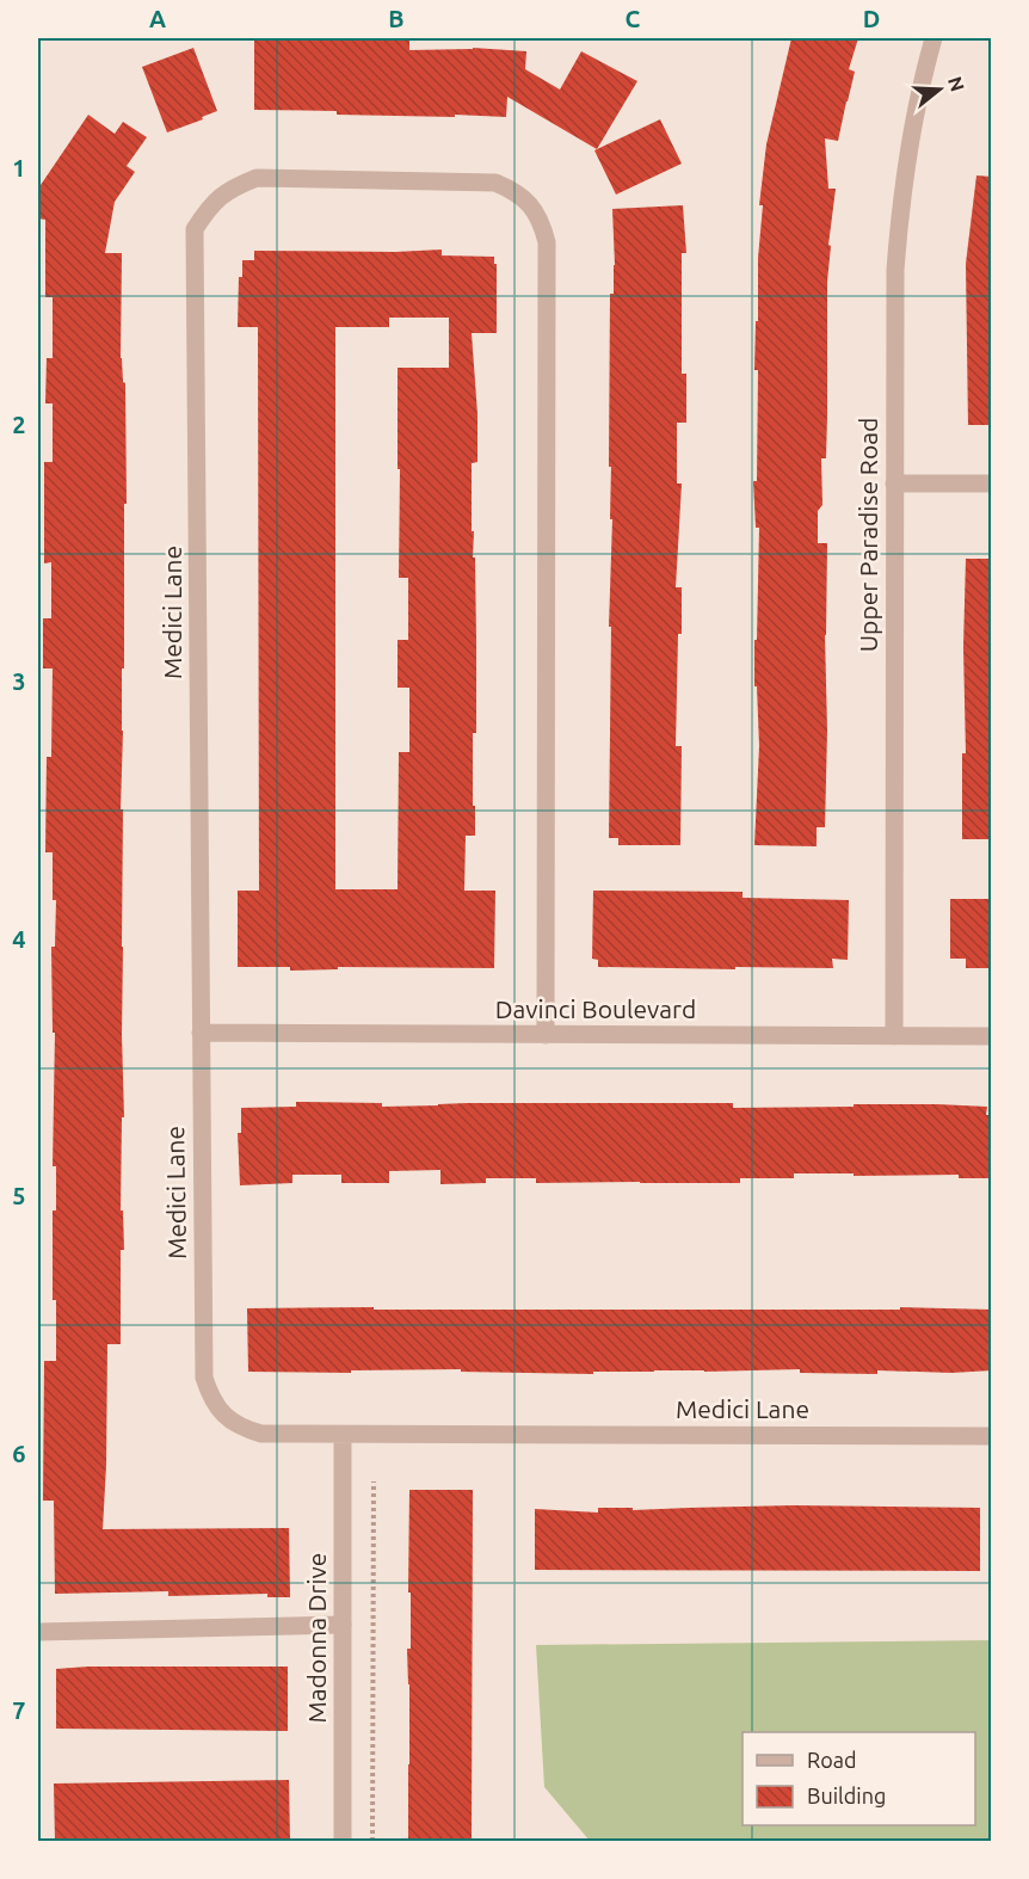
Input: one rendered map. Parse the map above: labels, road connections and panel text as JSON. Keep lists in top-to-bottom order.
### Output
{
  "streets": {
    "street": [
      "Upper Paradise Road",
      "Medici Lane",
      "Davinci Boulevard",
      "Madonna Drive"
    ]
  },
  "crossings": [
    ["Upper Paradise Road", "Davinci Boulevard"],
    ["Medici Lane", "Davinci Boulevard"],
    ["Medici Lane", "Madonna Drive"]
  ],
  "legend": ["Road", "Building"],
  "north": "right",
  "grid": {
    "columns": [
      "A",
      "B",
      "C",
      "D"
    ],
    "rows": [
      "1",
      "2",
      "3",
      "4",
      "5",
      "6",
      "7"
    ]
  }
}
